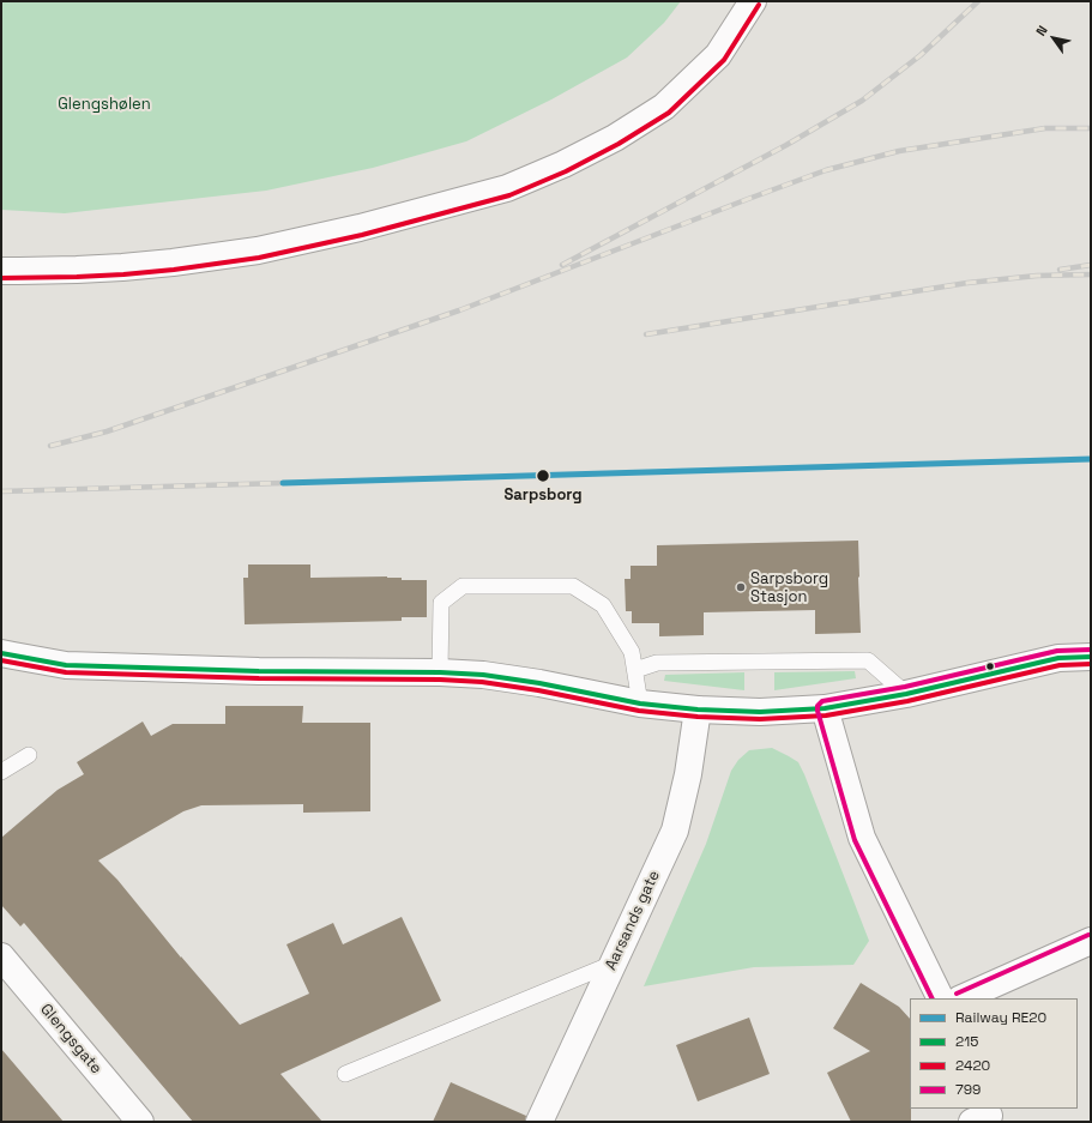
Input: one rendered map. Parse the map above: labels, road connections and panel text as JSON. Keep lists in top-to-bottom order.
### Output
{
  "streets": {
    "street": ["Aarsands gate", "Glengsgate"]
  },
  "parks": ["Glengshølen"],
  "places": ["Sarpsborg", "Sarpsborg Stasjon"],
  "lines": [
    "transit line 2420",
    "rail line RE20",
    "transit line 799",
    "transit line 215"
  ],
  "legend": [
    "Railway RE20",
    "215",
    "2420",
    "799"
  ],
  "north": "top left"
}
